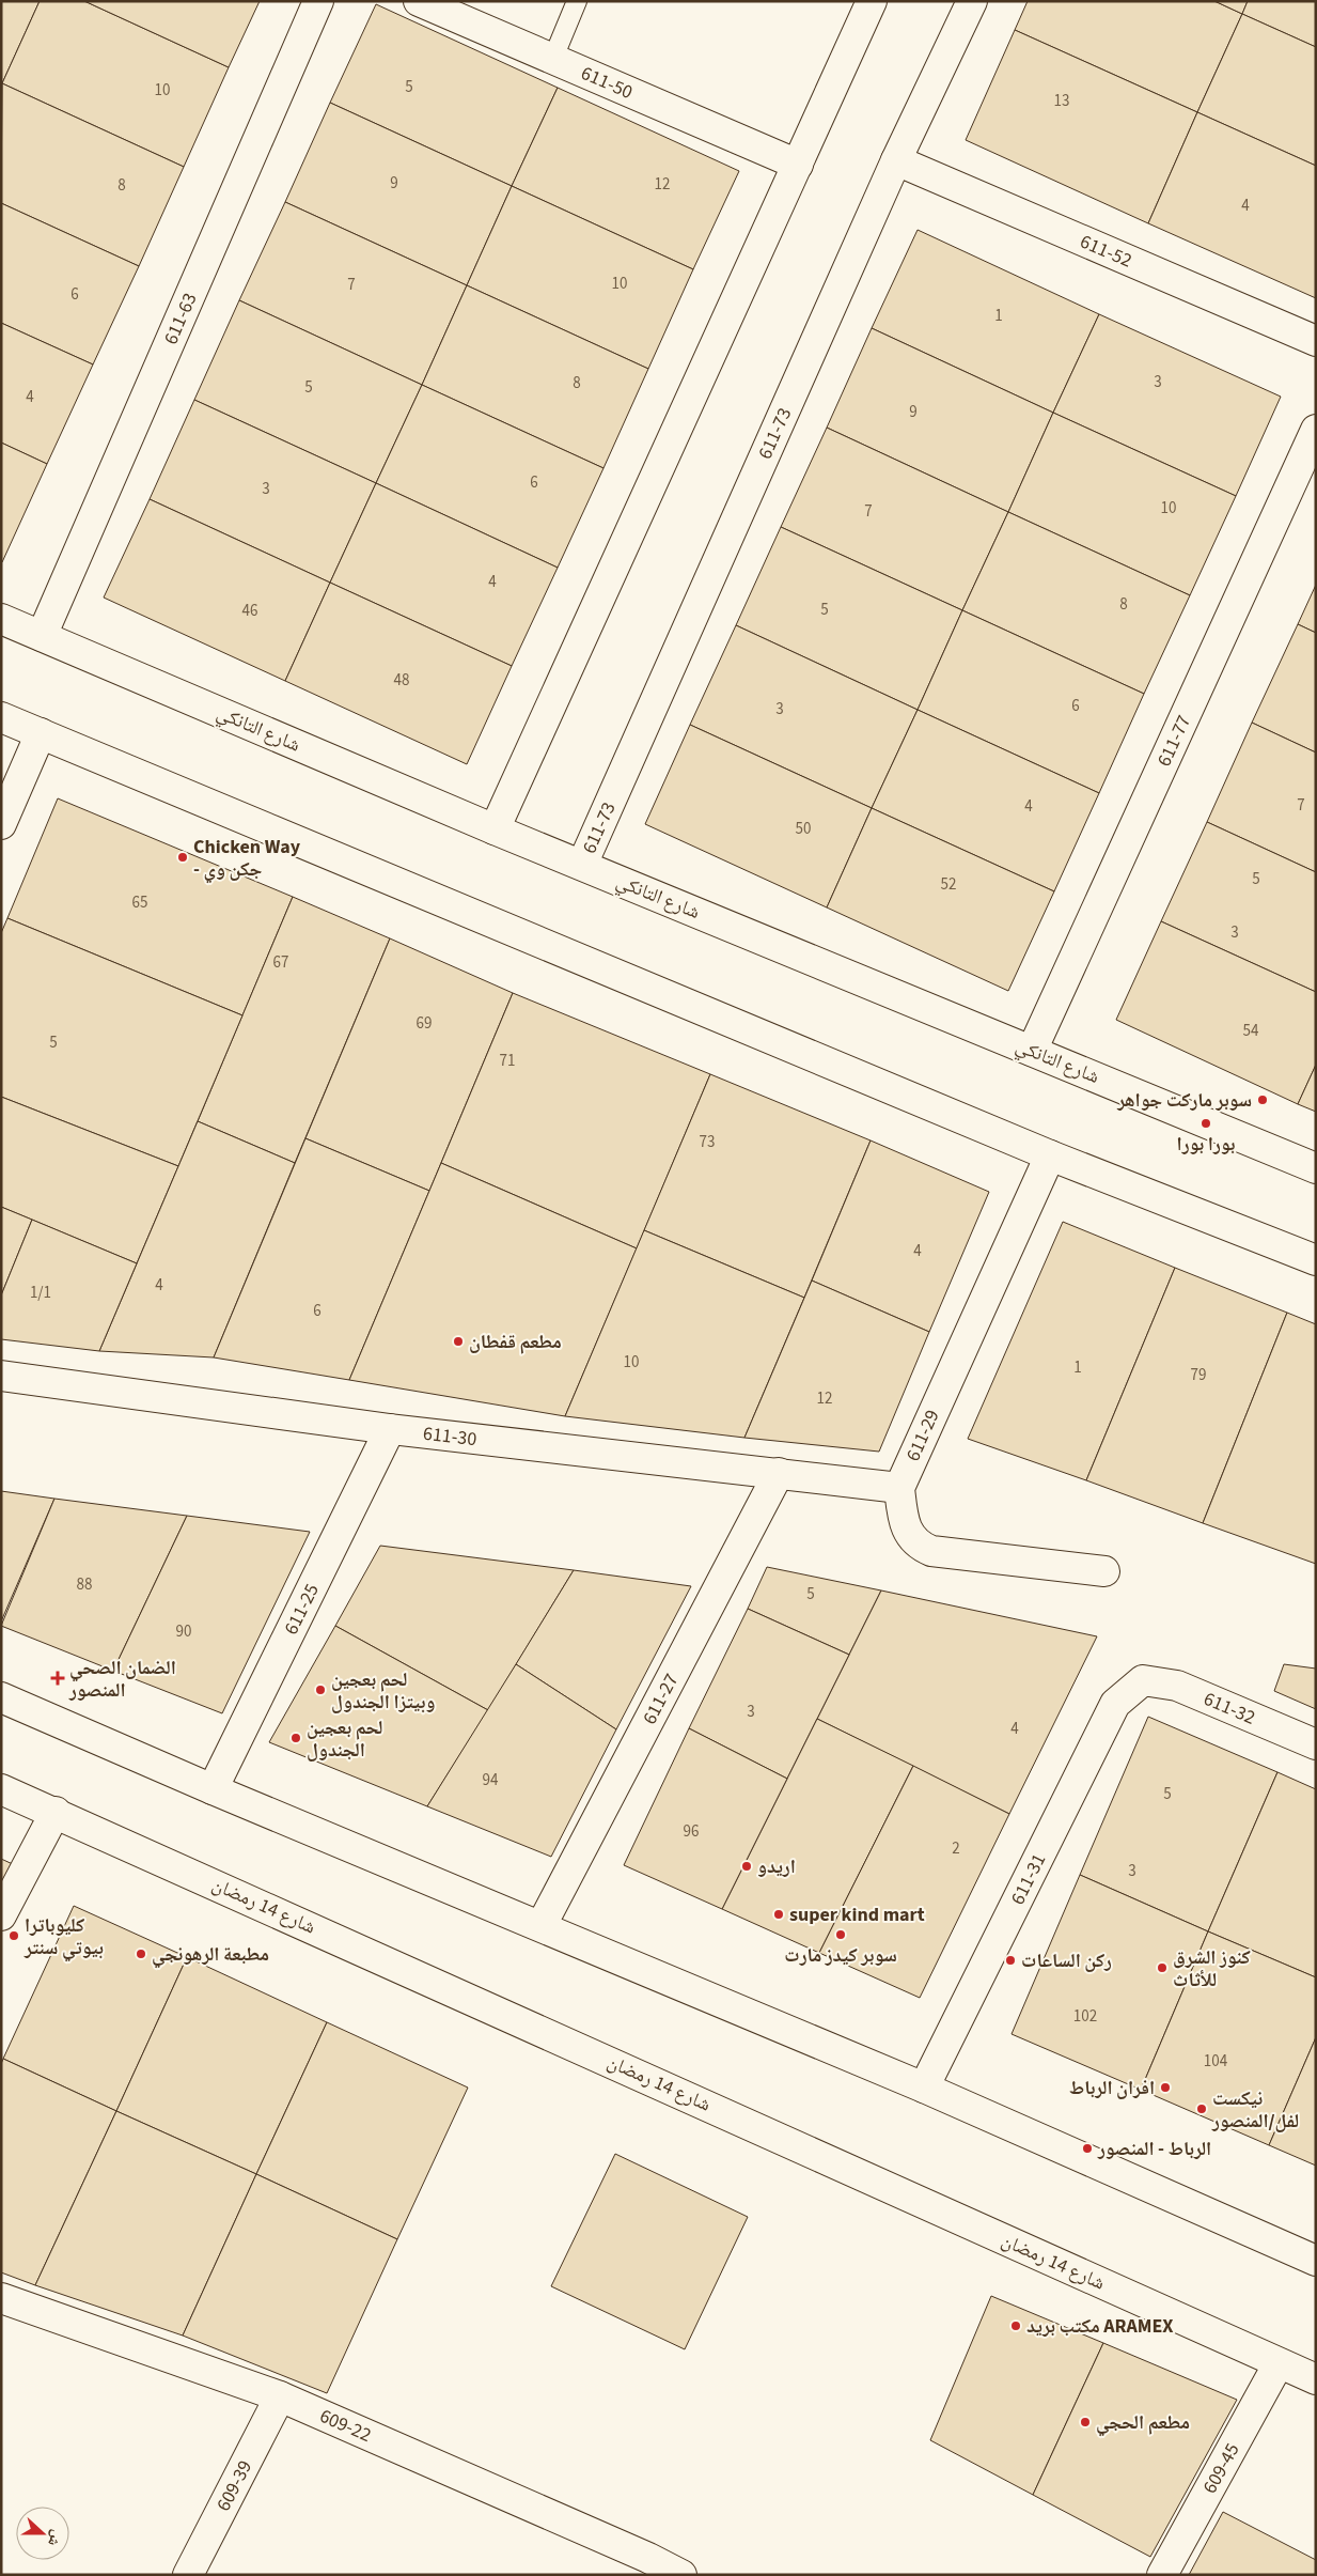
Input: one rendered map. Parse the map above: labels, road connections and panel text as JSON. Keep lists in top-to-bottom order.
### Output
{
  "streets": {
    "street": [
      "611-50",
      "611-52",
      "611-63",
      "611-73",
      "شارع التانكي",
      "611-77",
      "611-30",
      "611-29",
      "611-25",
      "611-27",
      "611-32",
      "611-31",
      "شارع 14 رمضان",
      "609-22",
      "609-45",
      "609-39"
    ]
  },
  "crossings": [
    ["611-52", "611-73"],
    ["611-63", "شارع التانكي"],
    ["611-73", "شارع التانكي"],
    ["شارع التانكي", "611-77"],
    ["611-30", "611-29"],
    ["611-30", "611-25"],
    ["611-30", "611-27"],
    ["611-32", "611-31"],
    ["شارع 14 رمضان", "609-45"],
    ["609-22", "609-39"]
  ],
  "places": {
    "other": [
      "Chicken Way - جكن وي",
      "سوبر ماركت جواهر",
      "بورا بورا",
      "مطعم قفطان",
      "لحم بعجين وبيتزا الجندول",
      "لحم بعجين الجندول",
      "اريدو",
      "super kind mart",
      "سوبر كيدز مارت",
      "كليوباترا بيوتي سنتر",
      "مطبعة الرهونجي",
      "ركن الساعات",
      "كنوز الشرق للأثاث",
      "افران الرباط",
      "نيكست لفل/المنصور",
      "الرباط - المنصور",
      "مكتب بريد ARAMEX",
      "مطعم الحجي"
    ],
    "health": ["الضمان الصحي المنصور"]
  },
  "house_numbers": [
    "5",
    "10",
    "13",
    "9",
    "12",
    "8",
    "4",
    "10",
    "7",
    "6",
    "1",
    "3",
    "8",
    "5",
    "4",
    "9",
    "6",
    "3",
    "10",
    "7",
    "4",
    "8",
    "5",
    "46",
    "48",
    "6",
    "3",
    "7",
    "4",
    "50",
    "5",
    "52",
    "65",
    "3",
    "67",
    "69",
    "54",
    "5",
    "71",
    "73",
    "4",
    "4",
    "1/1",
    "6",
    "10",
    "1",
    "79",
    "12",
    "88",
    "5",
    "90",
    "3",
    "4",
    "94",
    "5",
    "96",
    "2",
    "3",
    "102",
    "104"
  ],
  "north": "right"
}
